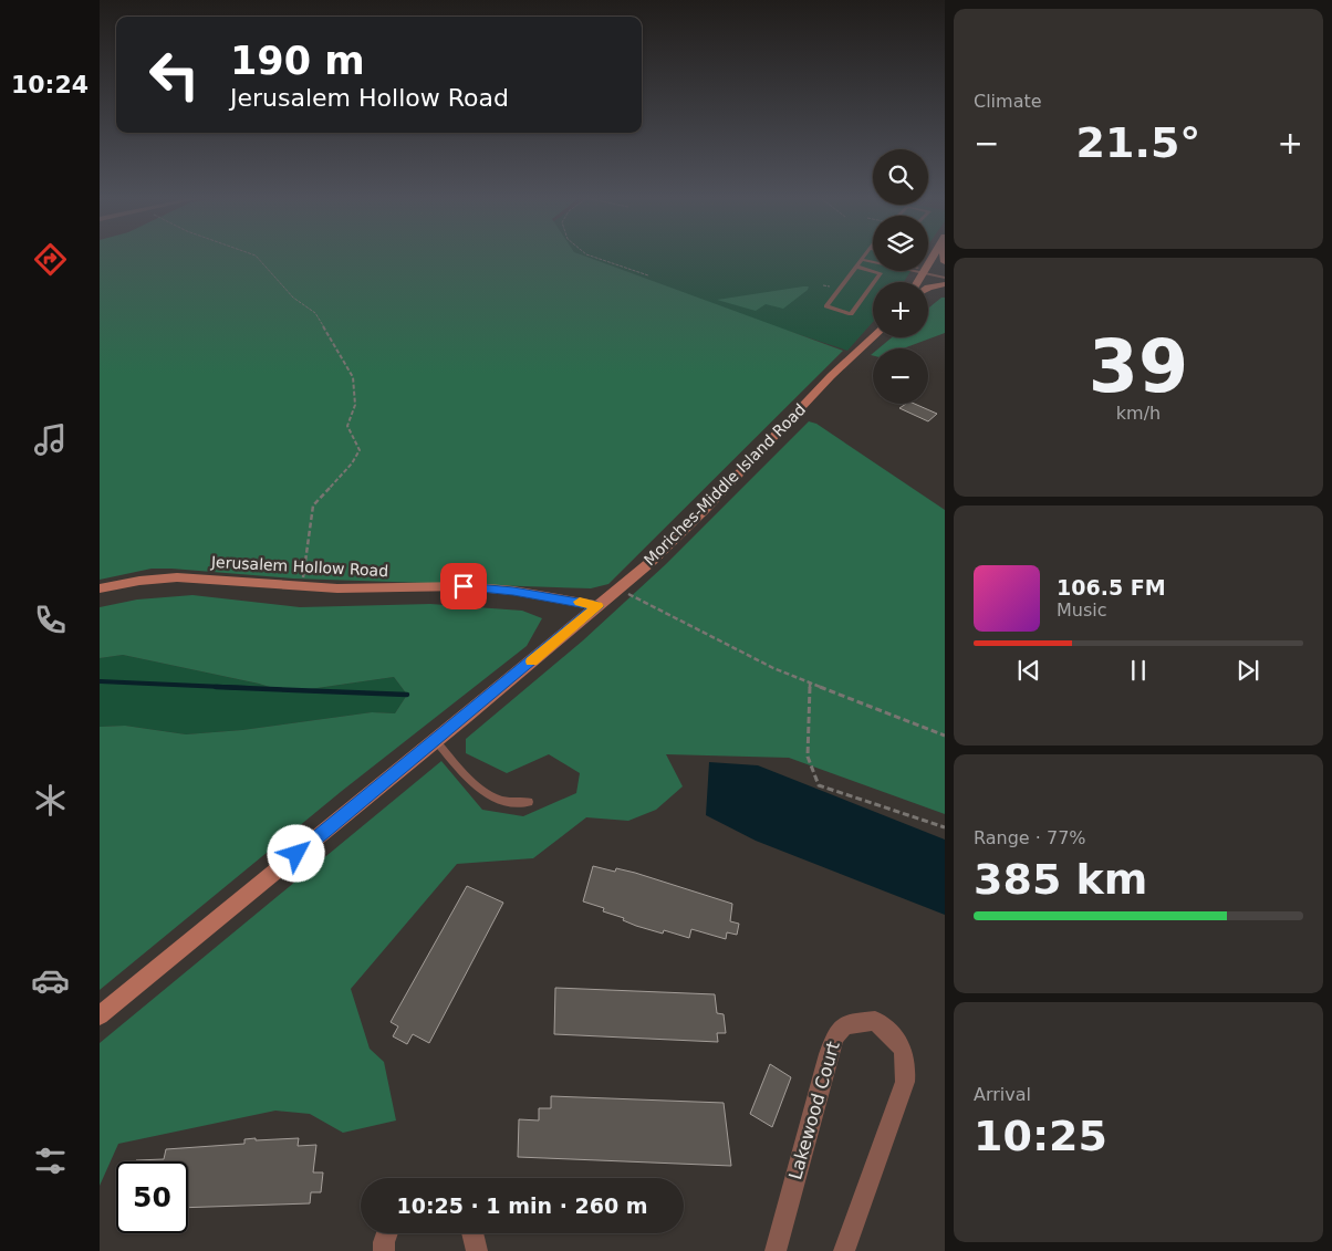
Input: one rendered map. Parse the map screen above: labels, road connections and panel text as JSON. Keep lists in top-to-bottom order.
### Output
{
  "streets": {
    "main road": ["Moriches-Middle Island Road", "Jerusalem Hollow Road"],
    "street": ["Lakewood Court"]
  },
  "crossings": [
    ["Moriches-Middle Island Road", "Jerusalem Hollow Road"]
  ],
  "page": {
    "tabs": "10:24",
    "tile": [
      "Climate",
      ["39", "km/h"],
      ["Range · 77%", "385 km"],
      ["Arrival", "10:25"]
    ],
    "turn": ["190 m", "Jerusalem Hollow Road"],
    "heat": ["−", "21.5°", "+"],
    "map_buttons": ["+", "−"],
    "song": ["106.5 FM", "Music"],
    "limit": "50",
    "trip": "10:25 · 1 min · 260 m"
  }
}
